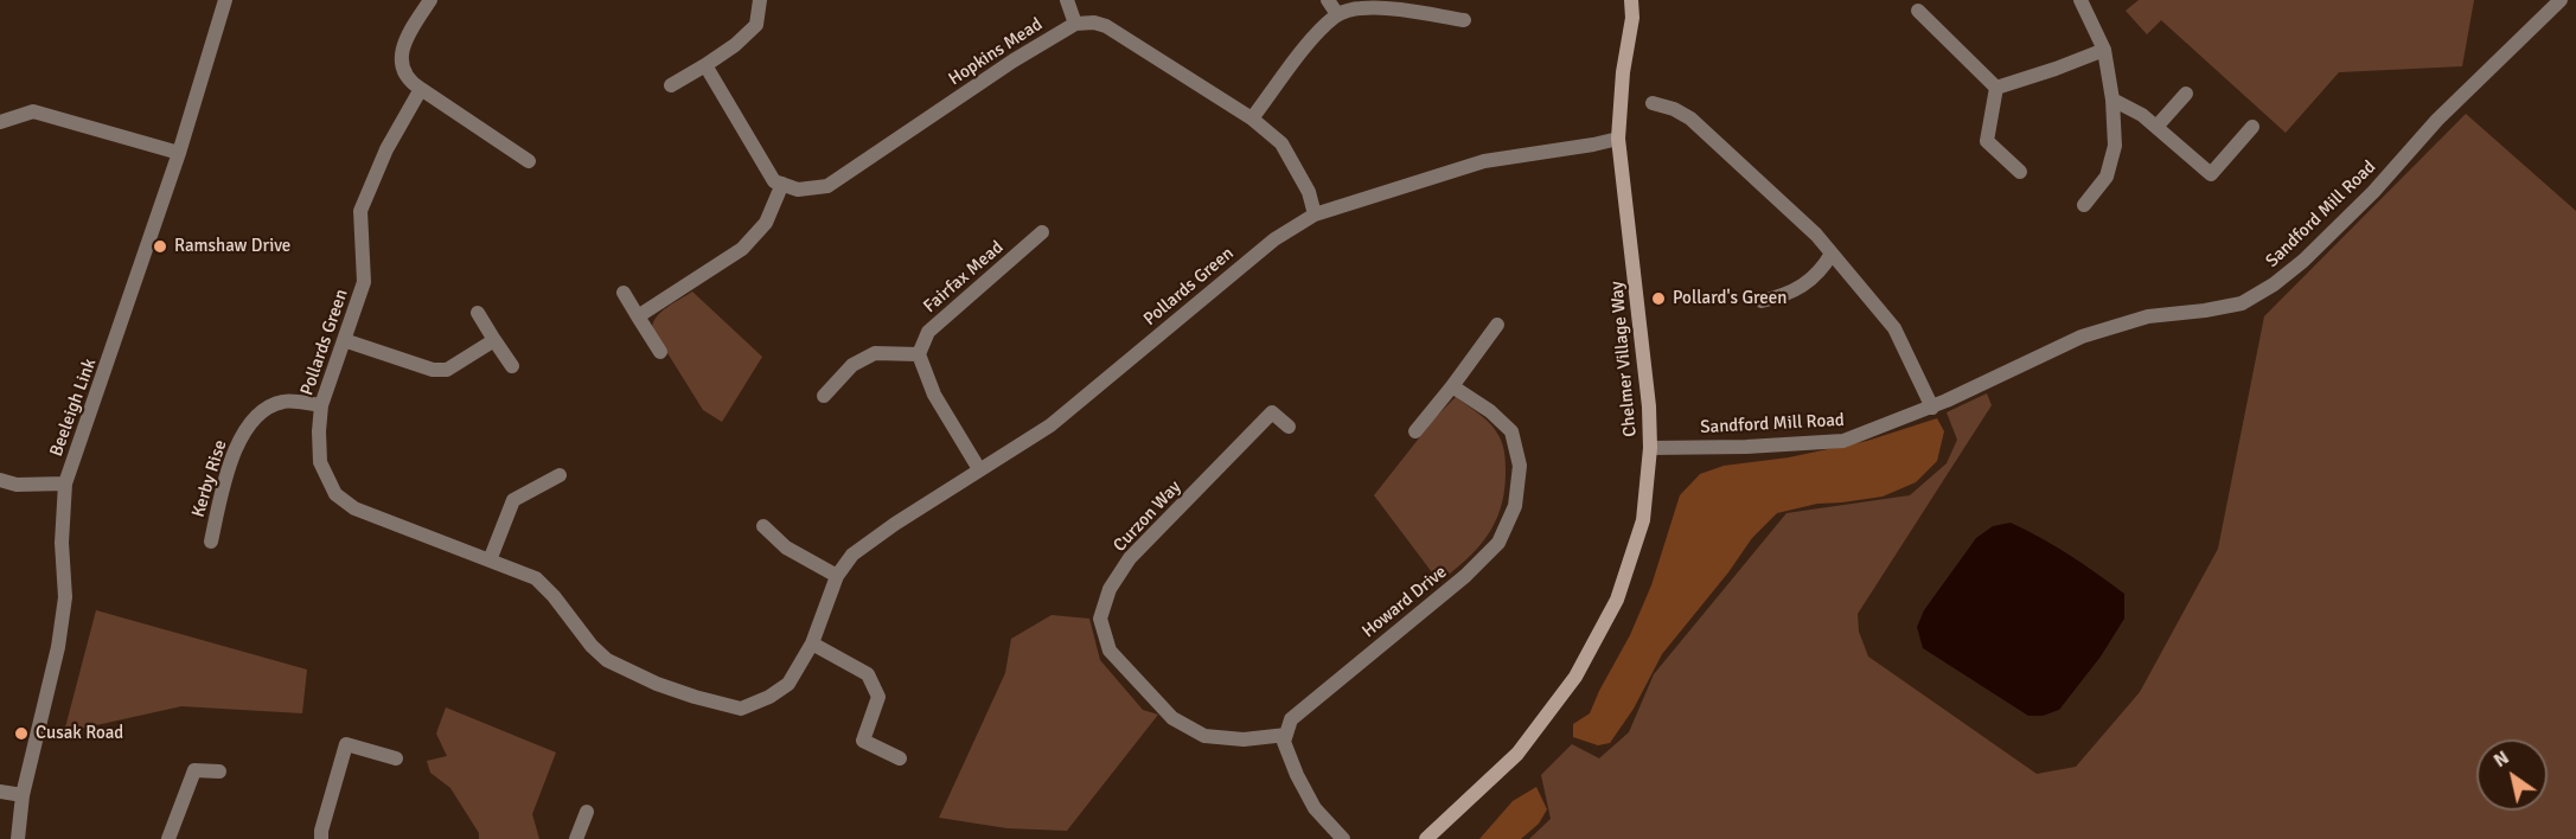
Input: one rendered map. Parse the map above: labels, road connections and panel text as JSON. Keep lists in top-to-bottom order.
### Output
{
  "streets": {
    "street": [
      "Hopkins Mead",
      "Sandford Mill Road",
      "Fairfax Mead",
      "Pollards Green",
      "Chelmer Village Way",
      "Beeleigh Link",
      "Kerby Rise",
      "Curzon Way",
      "Howard Drive"
    ]
  },
  "crossings": [
    ["Sandford Mill Road", "Chelmer Village Way"],
    ["Pollards Green", "Chelmer Village Way"],
    ["Pollards Green", "Kerby Rise"],
    ["Curzon Way", "Howard Drive"]
  ],
  "places": ["Ramshaw Drive", "Pollard's Green", "Cusak Road"],
  "north": "top left"
}
